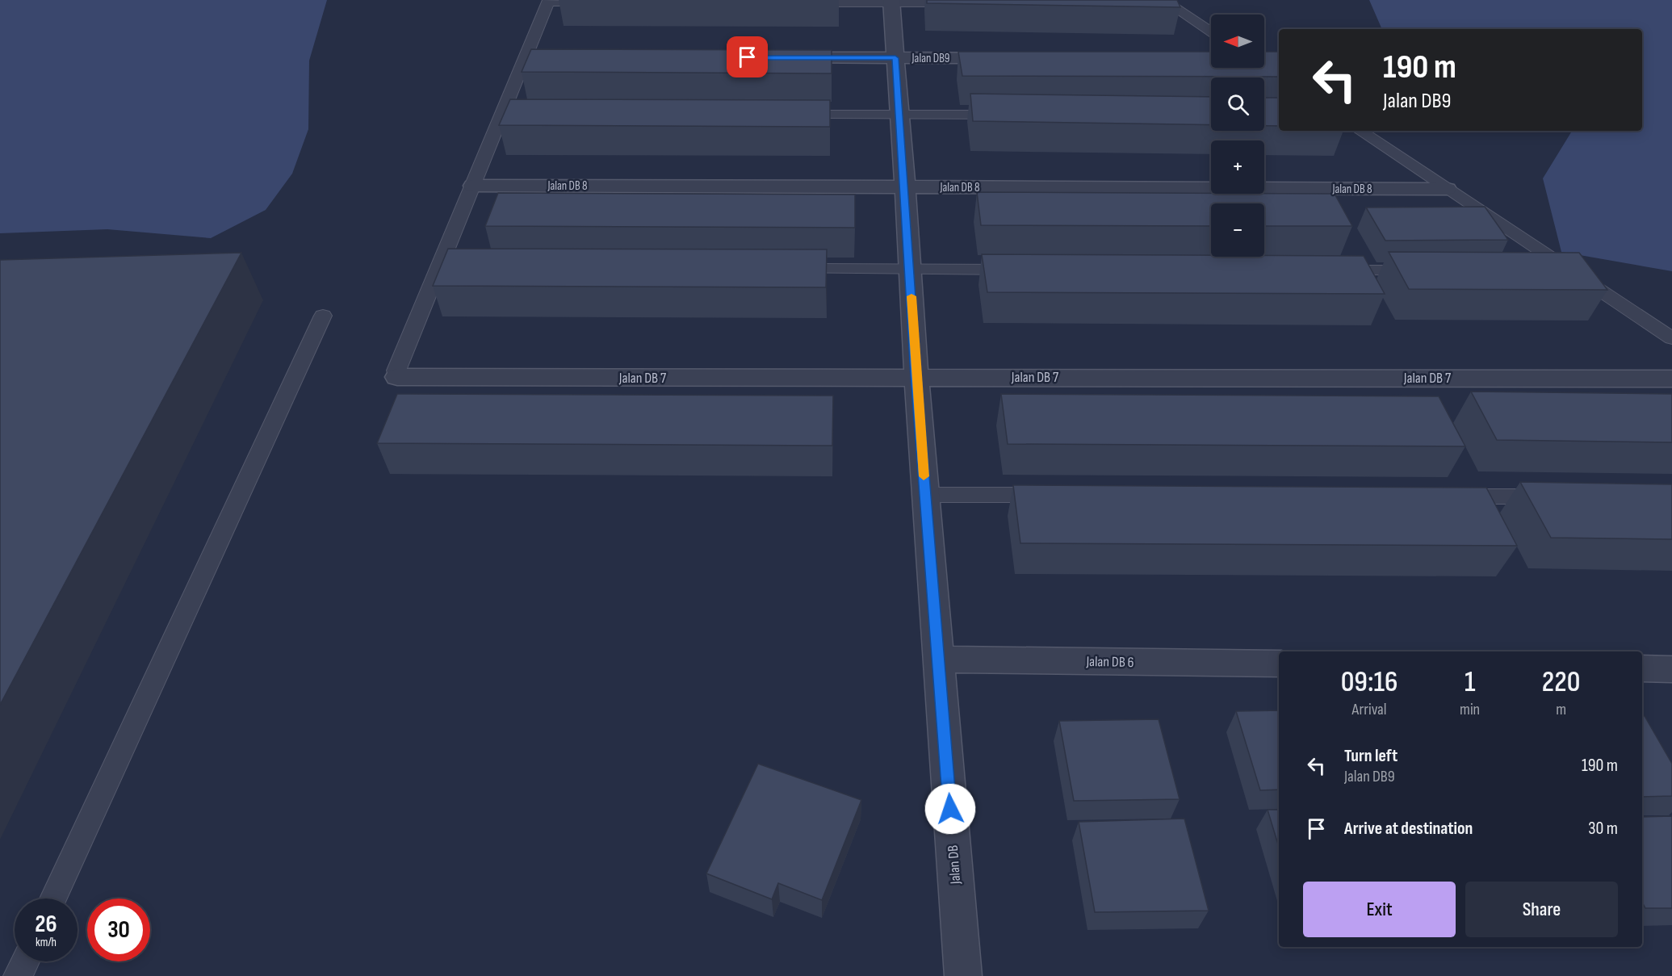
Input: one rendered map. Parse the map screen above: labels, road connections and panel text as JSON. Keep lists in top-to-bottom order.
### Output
{
  "streets": {
    "street": [
      "Jalan DB9",
      "Jalan DB 8",
      "Jalan DB 7",
      "Jalan DB 6",
      "Jalan DB"
    ]
  },
  "crossings": [
    ["Jalan DB9", "Jalan DB"],
    ["Jalan DB 8", "Jalan DB"],
    ["Jalan DB 7", "Jalan DB"],
    ["Jalan DB 6", "Jalan DB"]
  ],
  "north": "left",
  "page": {
    "map_buttons": ["+", "−"],
    "turn": ["190 m", "Jalan DB9"],
    "eta": [
      "09:16",
      "Arrival",
      "1",
      "min",
      "220",
      "m"
    ],
    "list": [
      {
        "name": "Turn left",
        "note": "Jalan DB9",
        "value": "190 m"
      },
      {
        "name": "Arrive at destination",
        "value": "30 m"
      }
    ],
    "buttons": ["Exit", "Share"],
    "speed": "26 km/h",
    "limit": "30"
  }
}
